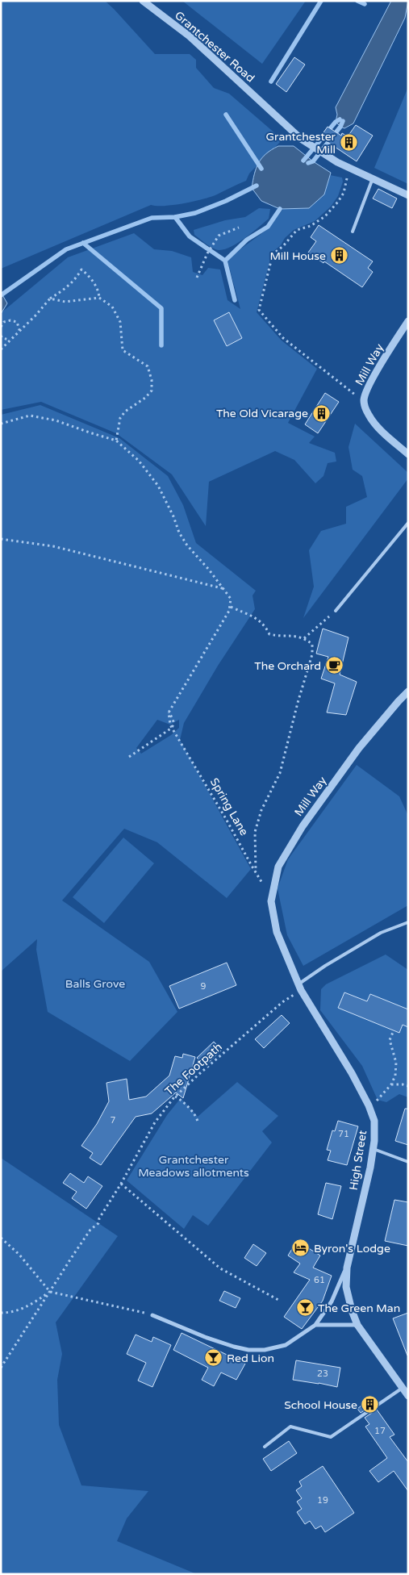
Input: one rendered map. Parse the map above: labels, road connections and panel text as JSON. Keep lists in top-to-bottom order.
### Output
{
  "streets": {
    "street": ["Grantchester Road", "Mill Way", "High Street"],
    "path": ["Spring Lane", "The Footpath"]
  },
  "crossings": [
    ["Mill Way", "Spring Lane"],
    ["Mill Way", "High Street"],
    ["The Footpath", "High Street"]
  ],
  "parks": ["Balls Grove", "Grantchester Meadows allotments"],
  "places": {
    "building": [
      "Grantchester Mill",
      "Mill House",
      "The Old Vicarage",
      "School House"
    ],
    "cafe": ["The Orchard"],
    "hotel": ["Byron's Lodge"],
    "bar": ["The Green Man", "Red Lion"]
  },
  "house_numbers": [
    "9",
    "7",
    "71",
    "61",
    "23",
    "17",
    "19"
  ]
}
